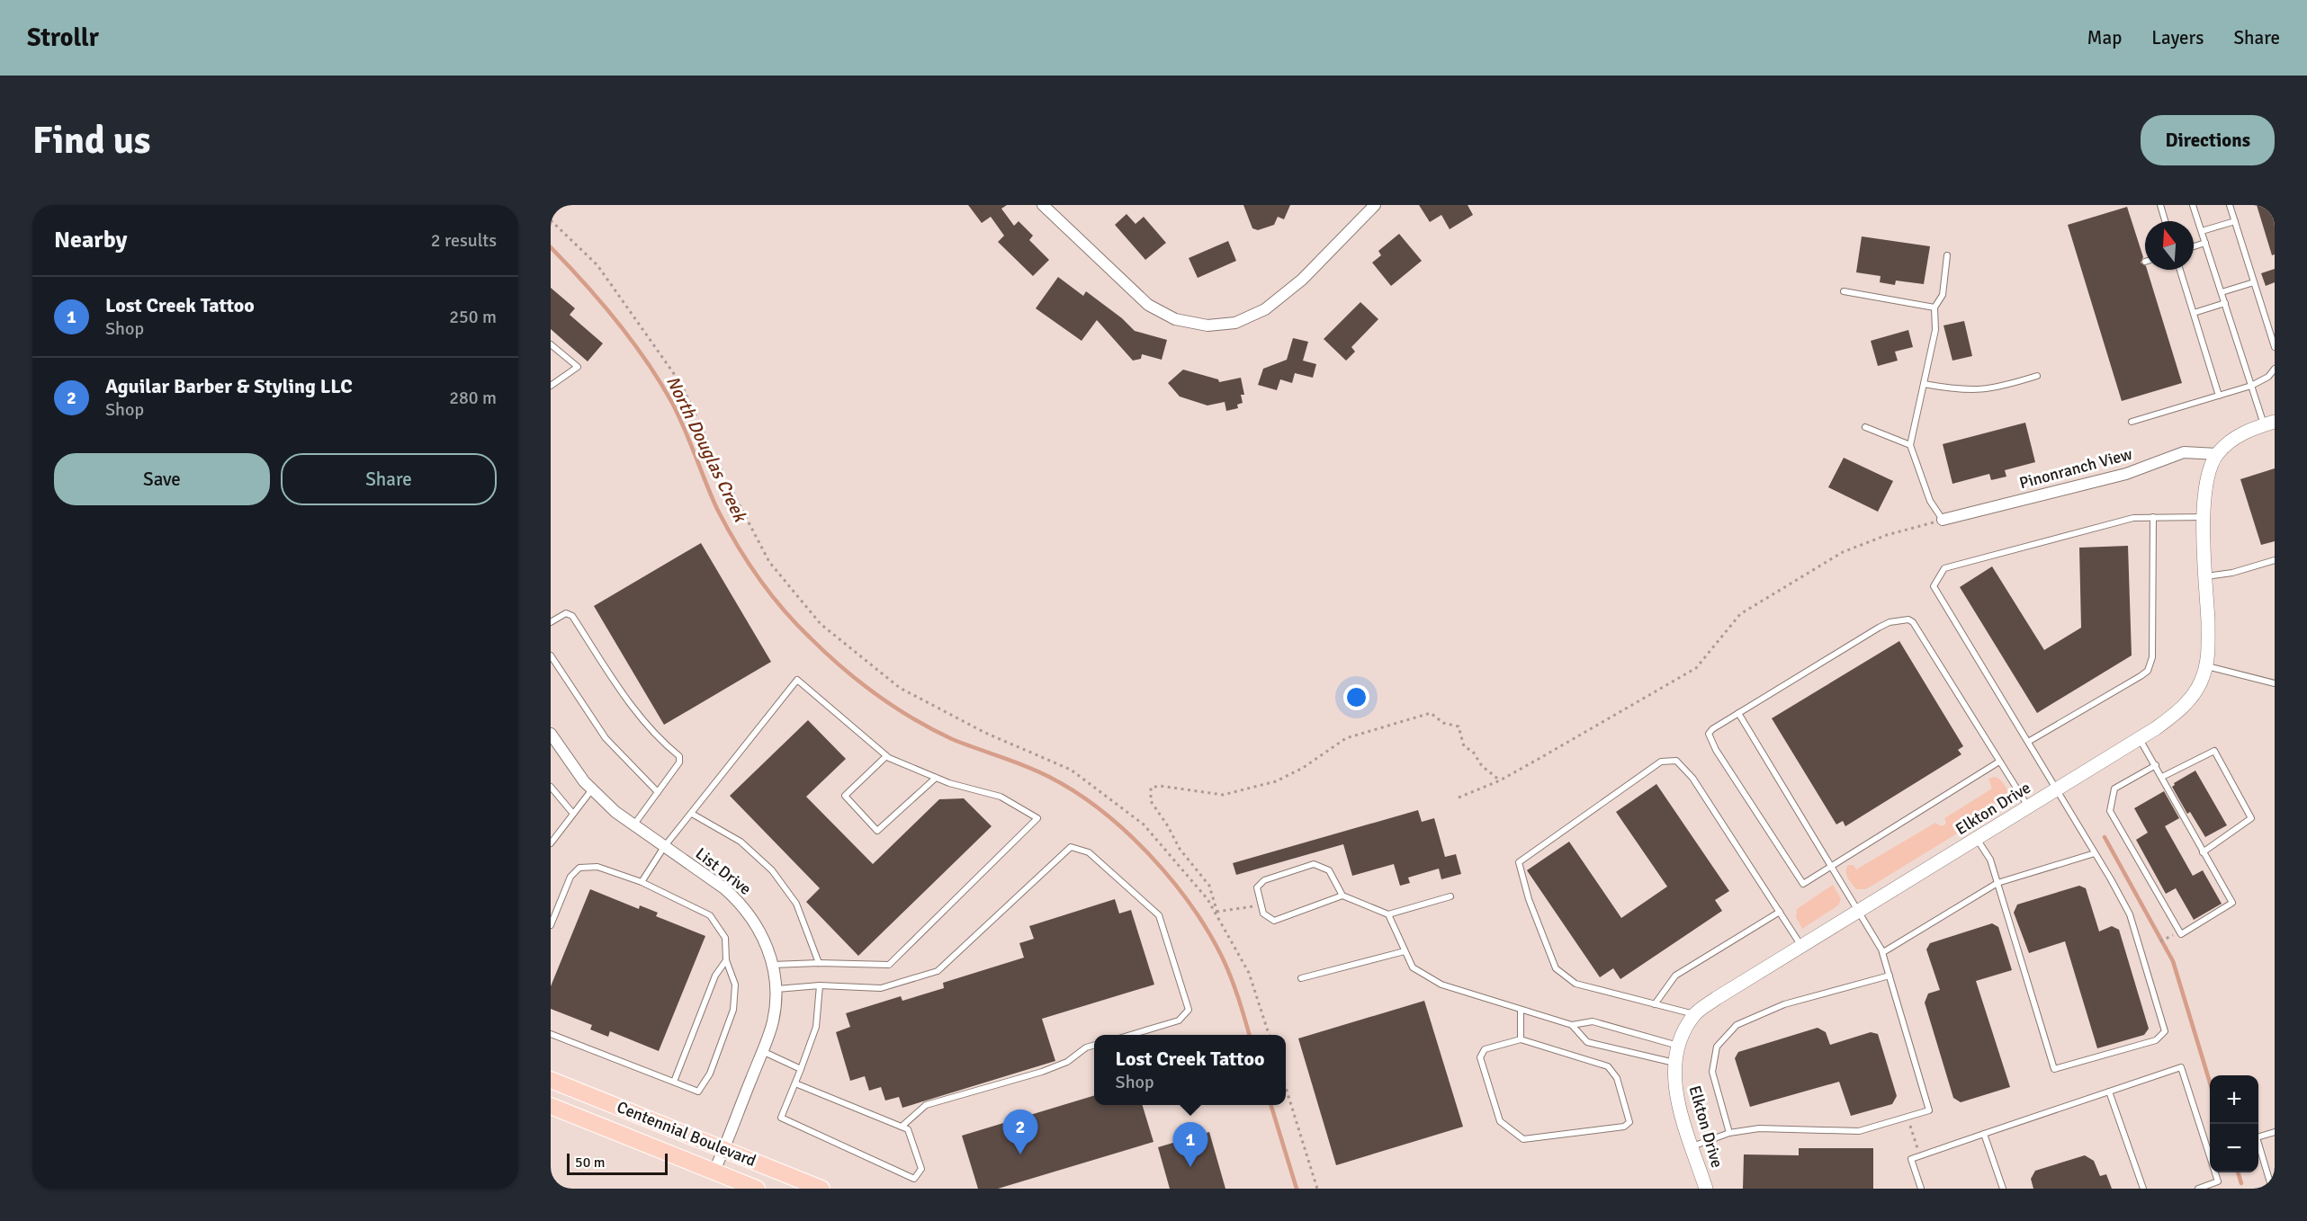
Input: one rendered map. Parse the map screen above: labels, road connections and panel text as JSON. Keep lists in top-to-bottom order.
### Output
{
  "streets": {
    "main road": ["Centennial Boulevard"],
    "street": ["Pinonranch View", "Elkton Drive", "List Drive"]
  },
  "crossings": [
    ["Pinonranch View", "Elkton Drive"],
    ["List Drive", "Centennial Boulevard"]
  ],
  "water": ["North Douglas Creek"],
  "scale_bar": "50 m",
  "north": "top",
  "page": {
    "header": "Strollr",
    "nav": ["Map", "Layers", "Share"],
    "buttons": [
      "Directions",
      ["Save", "Share"]
    ],
    "title": "Find us",
    "heading": ["Nearby", "2 results"],
    "list": [
      {
        "mark": "1",
        "name": "Lost Creek Tattoo",
        "note": "Shop",
        "value": "250 m"
      },
      {
        "mark": "2",
        "name": "Aguilar Barber & Styling LLC",
        "note": "Shop",
        "value": "280 m"
      }
    ],
    "popup": ["Lost Creek Tattoo", "Shop"],
    "map_buttons": ["+", "−"],
    "pins": ["2", "1"],
    "scale": "50 m"
  }
}
